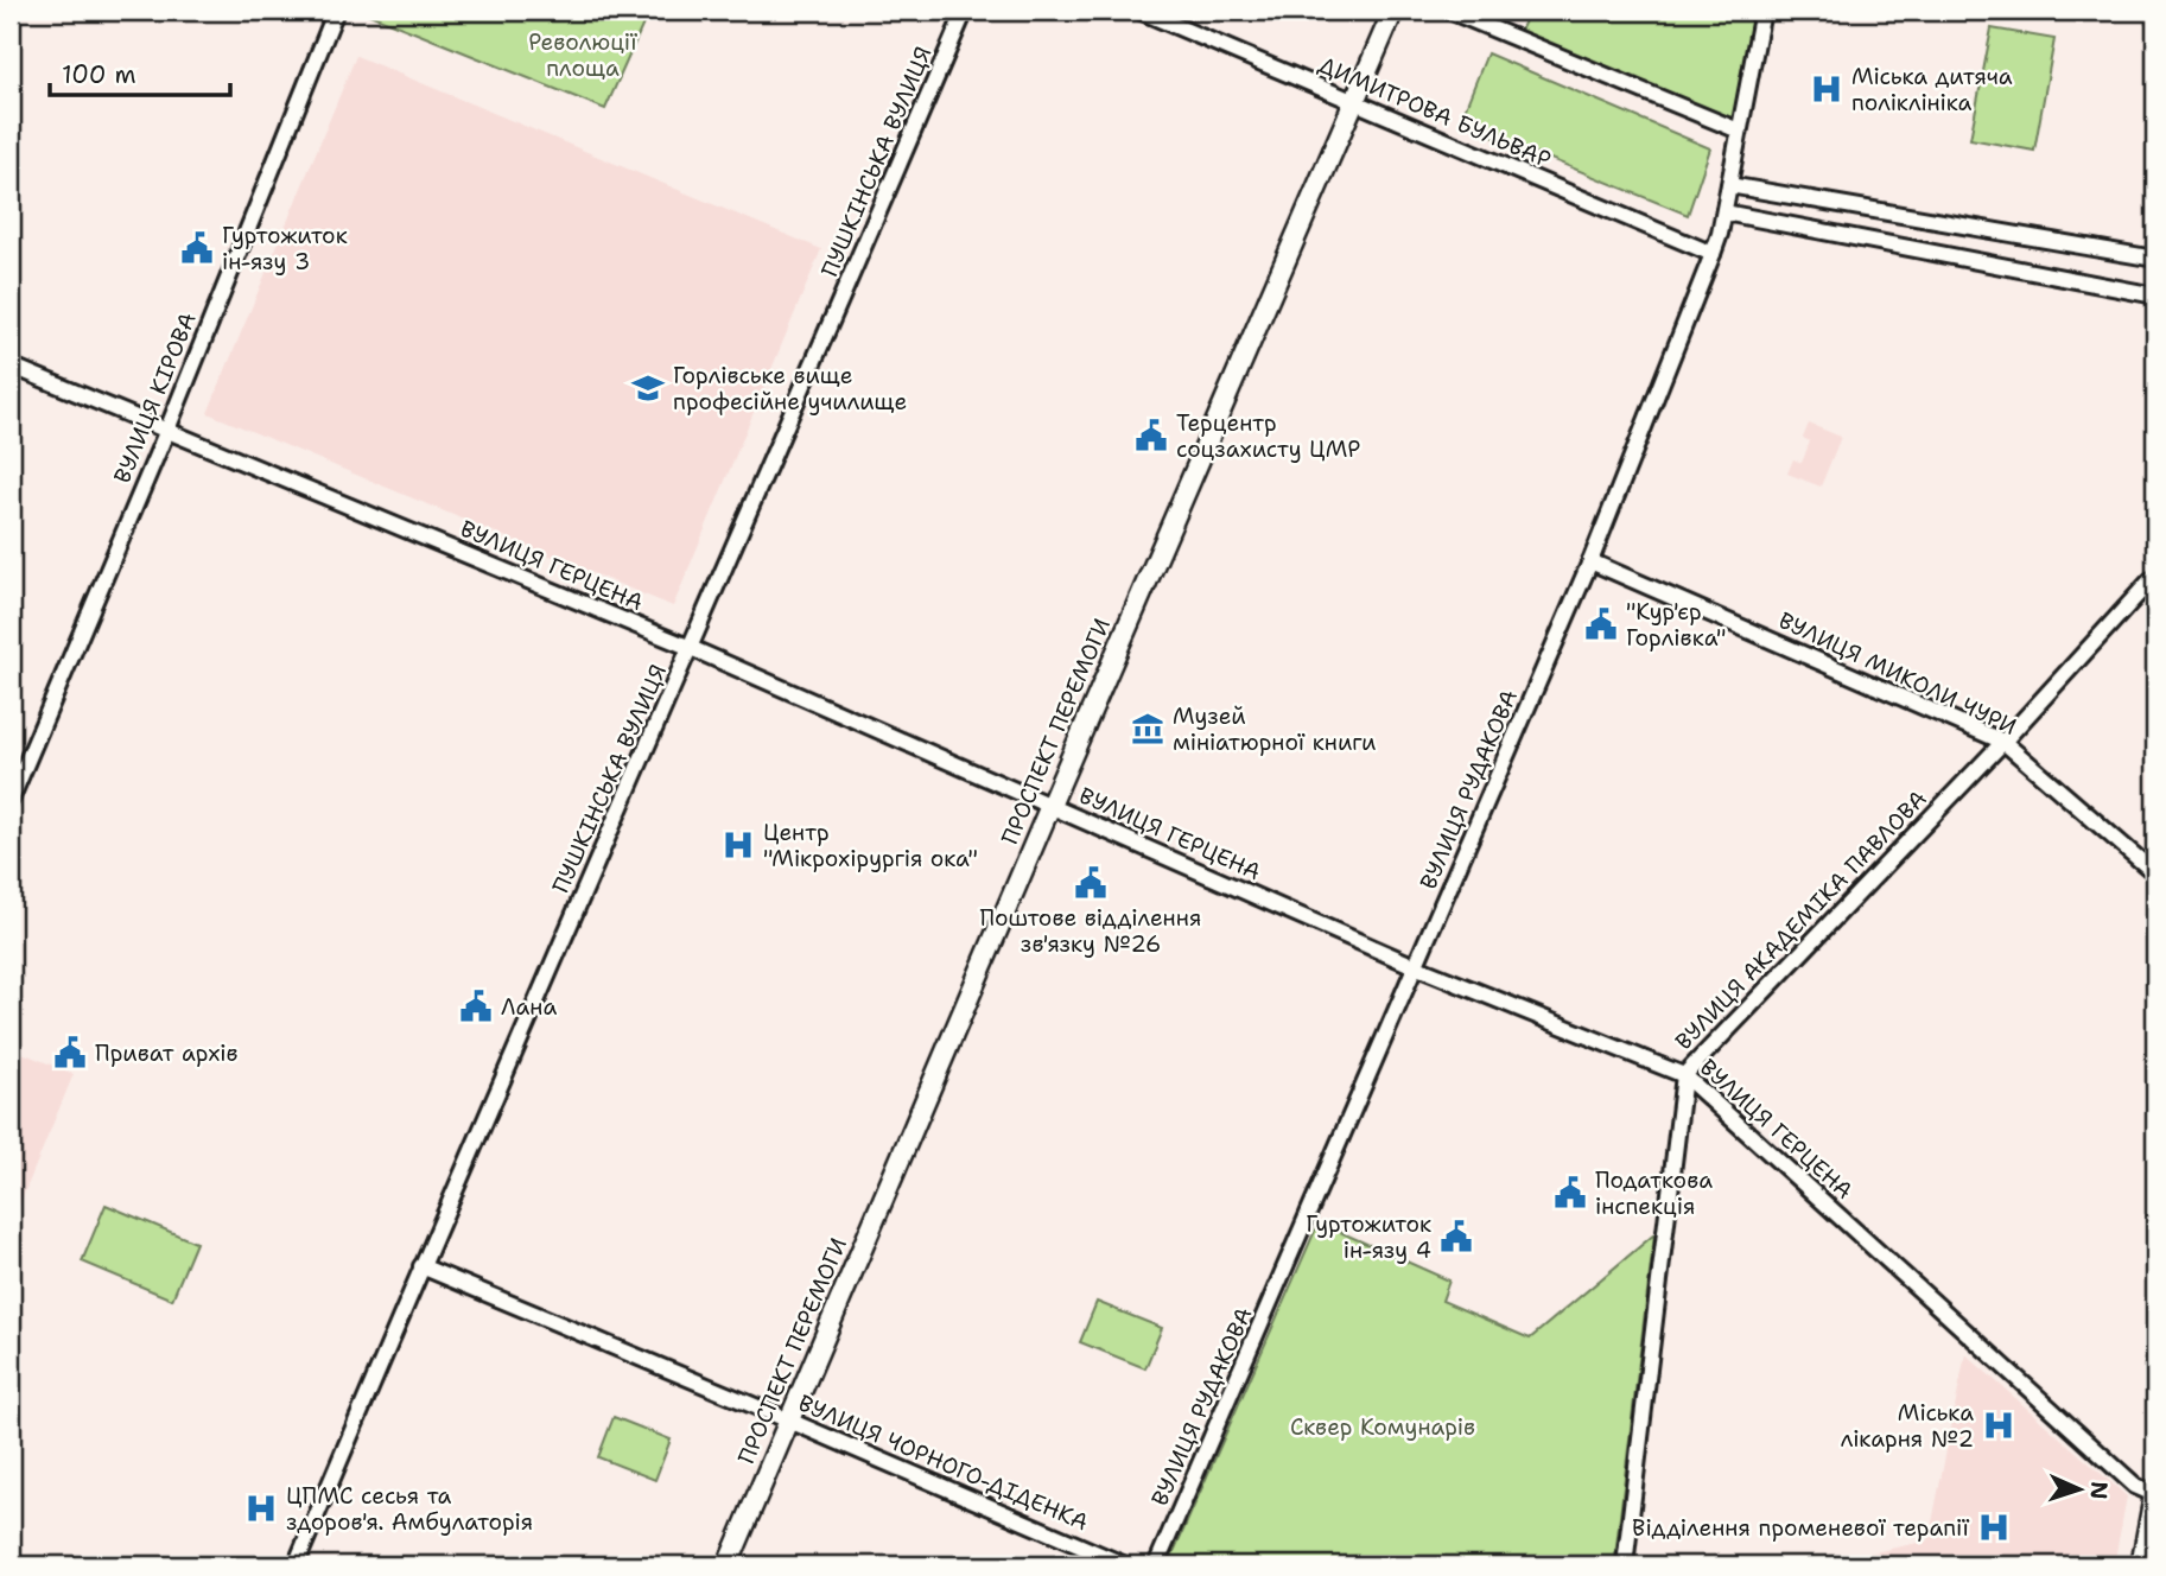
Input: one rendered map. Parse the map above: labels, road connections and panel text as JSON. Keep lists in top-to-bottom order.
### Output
{
  "streets": {
    "main road": ["ПРОСПЕКТ ПЕРЕМОГИ"],
    "street": [
      "ДИМИТРОВА БУЛЬВАР",
      "ПУШКІНСЬКА ВУЛИЦЯ",
      "ВУЛИЦЯ КІРОВА",
      "ВУЛИЦЯ ГЕРЦЕНА",
      "ВУЛИЦЯ МИКОЛИ ЧУРИ",
      "ВУЛИЦЯ РУДАКОВА",
      "ВУЛИЦЯ АКАДЕМІКА ПАВЛОВА",
      "ВУЛИЦЯ ЧОРНОГО-ДІДЕНКА"
    ]
  },
  "crossings": [
    ["ДИМИТРОВА БУЛЬВАР", "ПРОСПЕКТ ПЕРЕМОГИ"],
    ["ДИМИТРОВА БУЛЬВАР", "ВУЛИЦЯ РУДАКОВА"],
    ["ПУШКІНСЬКА ВУЛИЦЯ", "ВУЛИЦЯ ГЕРЦЕНА"],
    ["ПУШКІНСЬКА ВУЛИЦЯ", "ВУЛИЦЯ ЧОРНОГО-ДІДЕНКА"],
    ["ВУЛИЦЯ КІРОВА", "ВУЛИЦЯ ГЕРЦЕНА"],
    ["ВУЛИЦЯ ГЕРЦЕНА", "ПРОСПЕКТ ПЕРЕМОГИ"],
    ["ВУЛИЦЯ ГЕРЦЕНА", "ВУЛИЦЯ РУДАКОВА"],
    ["ВУЛИЦЯ ГЕРЦЕНА", "ВУЛИЦЯ АКАДЕМІКА ПАВЛОВА"],
    ["ВУЛИЦЯ МИКОЛИ ЧУРИ", "ВУЛИЦЯ РУДАКОВА"],
    ["ВУЛИЦЯ МИКОЛИ ЧУРИ", "ВУЛИЦЯ АКАДЕМІКА ПАВЛОВА"],
    ["ПРОСПЕКТ ПЕРЕМОГИ", "ВУЛИЦЯ ЧОРНОГО-ДІДЕНКА"]
  ],
  "parks": ["Революції площа", "Сквер Комунарів"],
  "places": {
    "hospital": [
      "Міська дитяча поліклініка",
      "Центр \"Мікрохірургія ока\"",
      "Міська лікарня №2",
      "ЦПМС сесья та здоров'я. Амбулаторія",
      "Відділення променевої терапії"
    ],
    "public building": [
      "Гуртожиток ін-язу 3",
      "Терцентр соцзахисту ЦМР",
      "\"Кур'єр Горлівка\"",
      "Поштове відділення зв'язку №26",
      "Лана",
      "Приват архів",
      "Податкова інспекція",
      "Гуртожиток ін-язу 4"
    ],
    "school or university": ["Горлівське вище професійне училище"],
    "museum": ["Музей мініатюрної книги"]
  },
  "scale_bar": "100 m",
  "north": "right"
}
